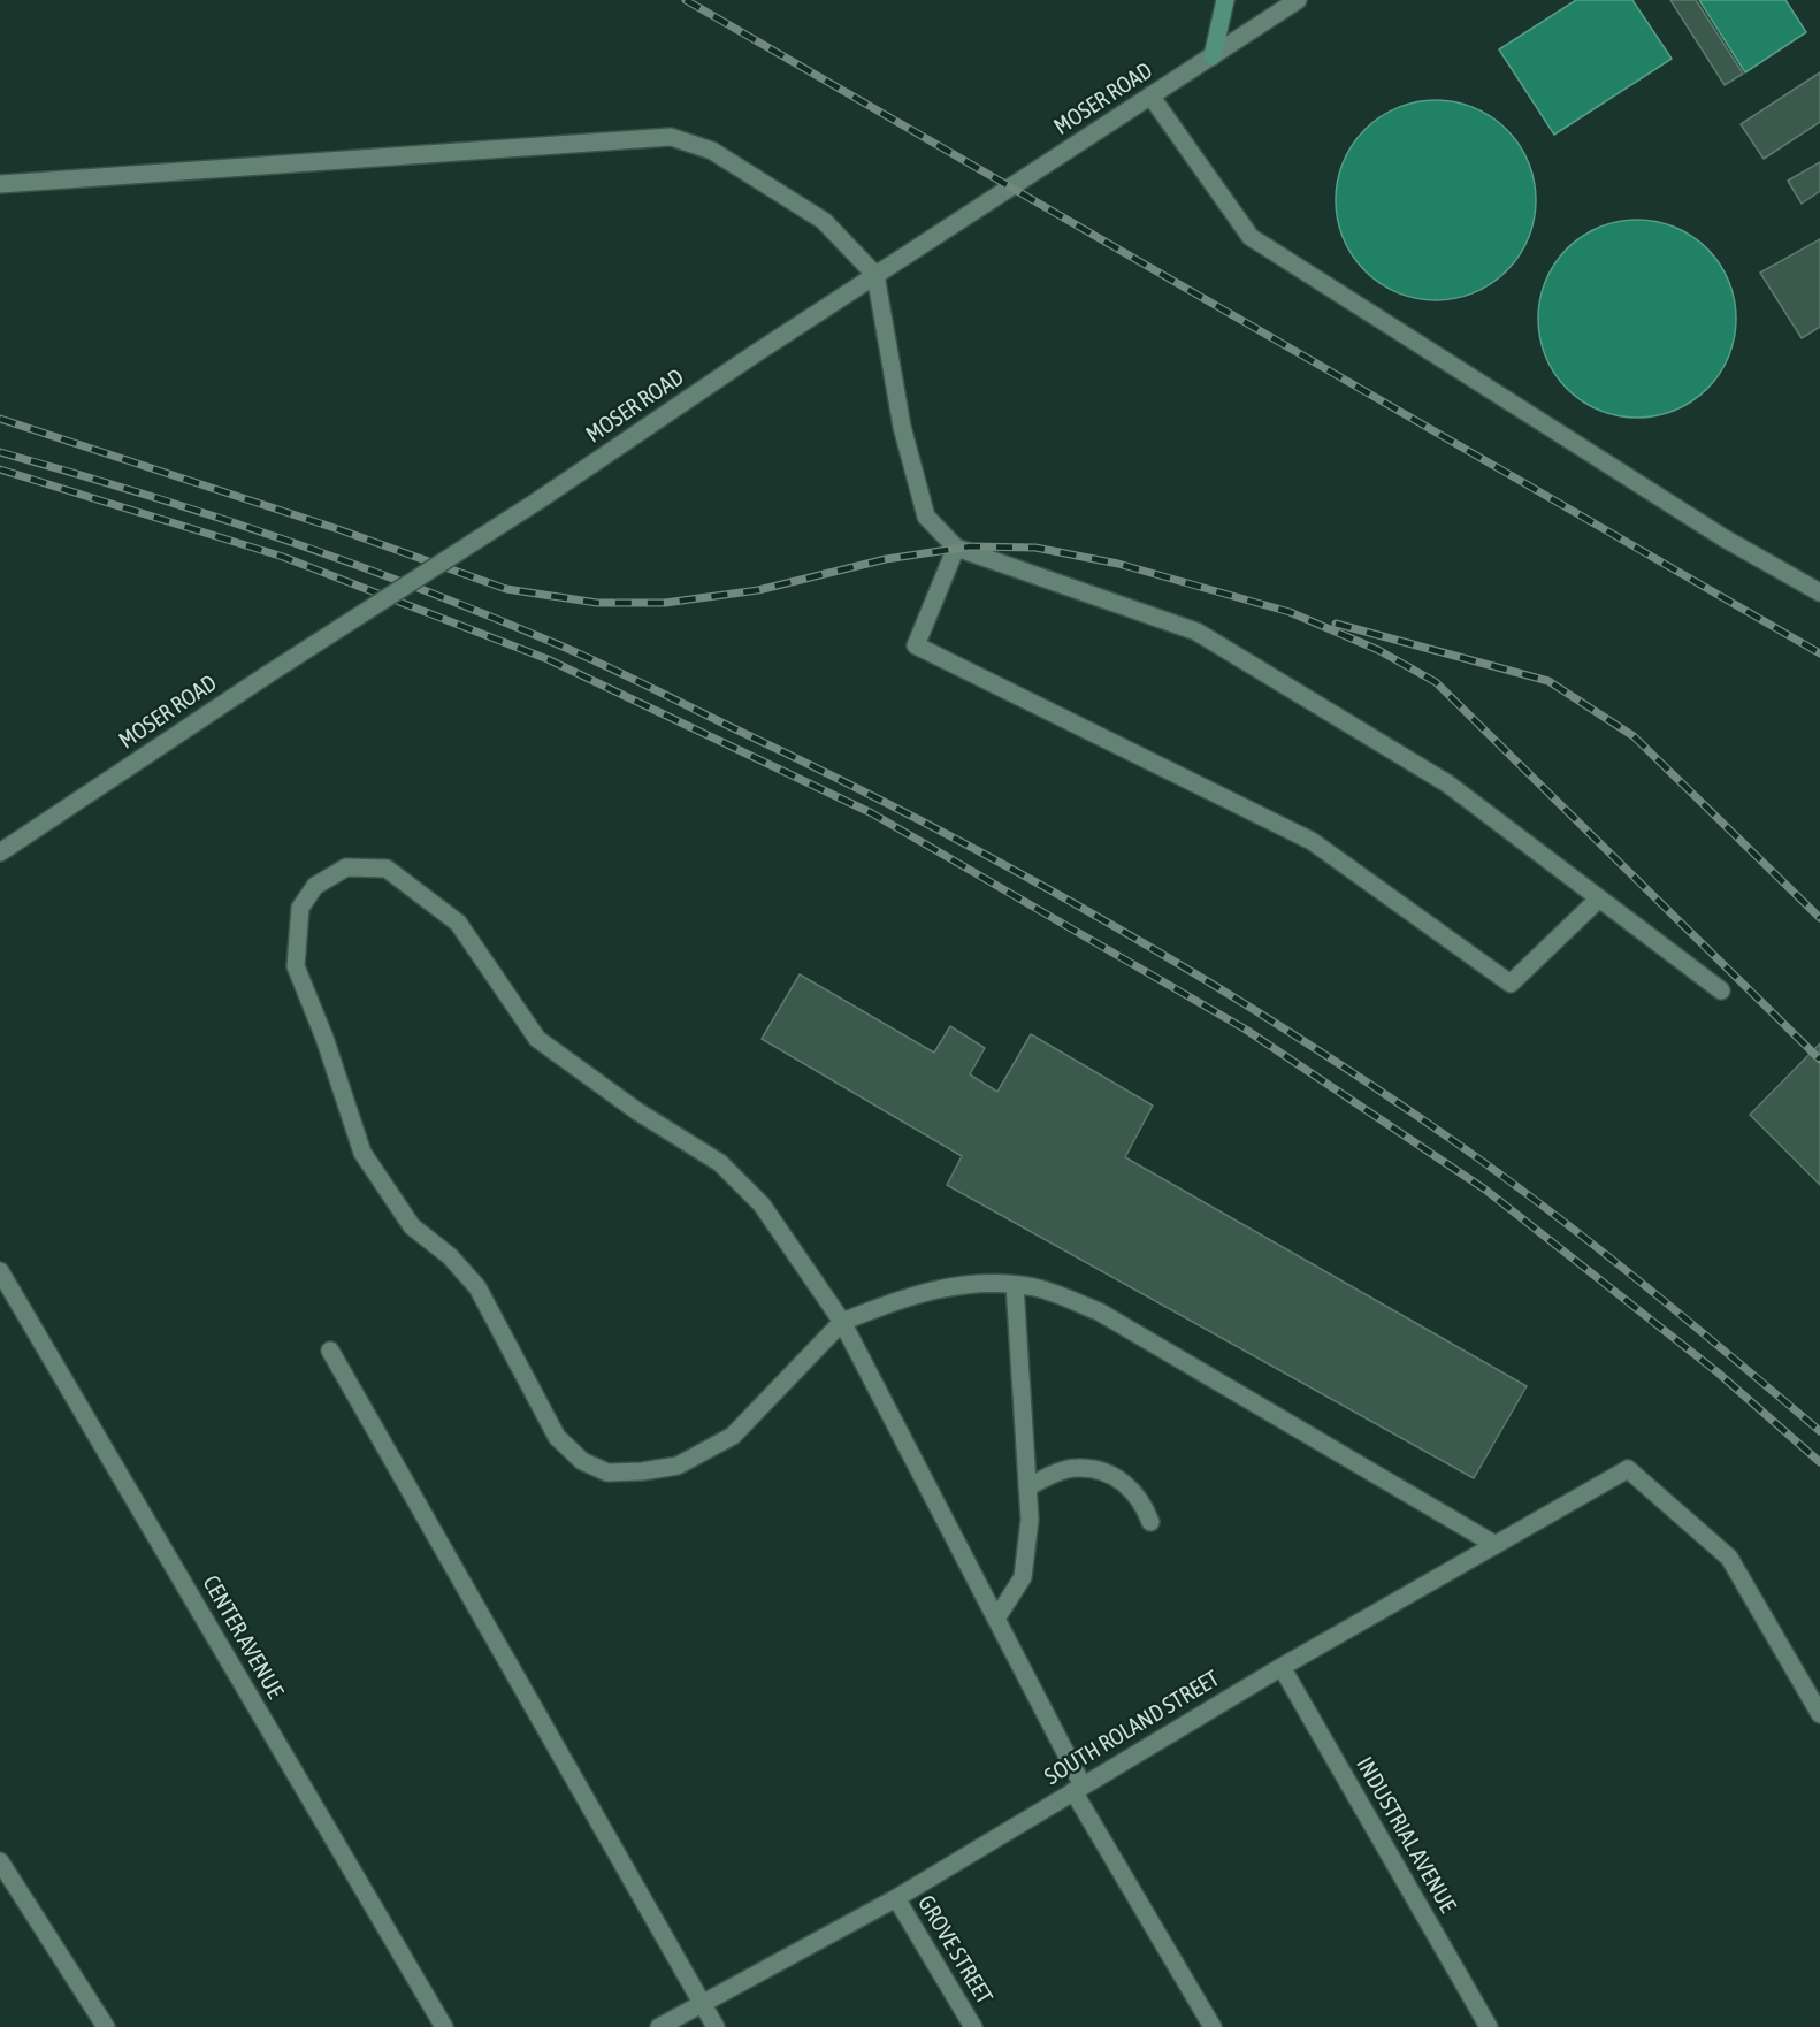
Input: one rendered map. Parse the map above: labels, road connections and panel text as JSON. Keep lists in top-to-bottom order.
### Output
{
  "streets": {
    "street": [
      "MOSER ROAD",
      "CENTER AVENUE",
      "SOUTH ROLAND STREET",
      "INDUSTRIAL AVENUE",
      "GROVE STREET"
    ]
  },
  "crossings": [
    ["SOUTH ROLAND STREET", "INDUSTRIAL AVENUE"],
    ["SOUTH ROLAND STREET", "GROVE STREET"]
  ]
}
